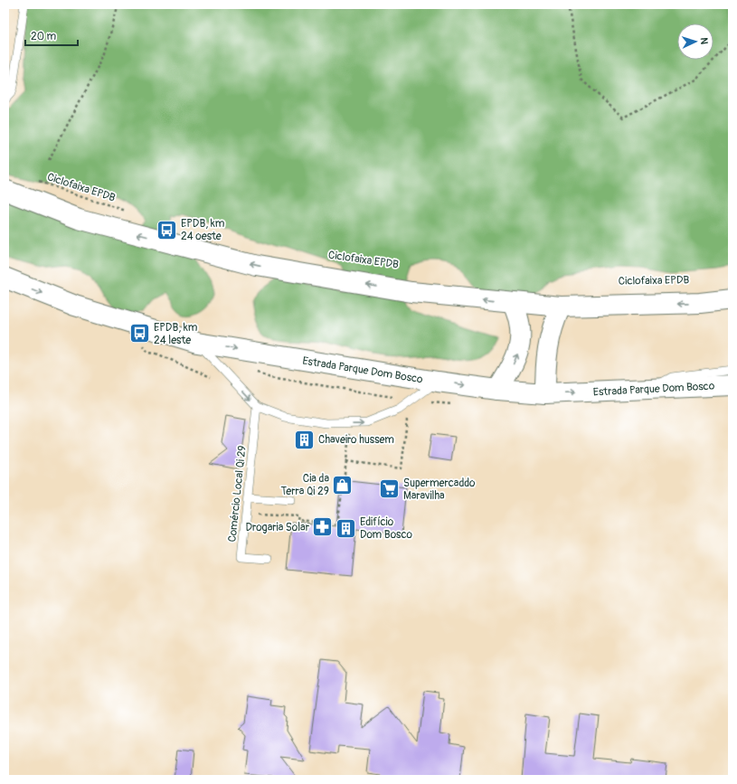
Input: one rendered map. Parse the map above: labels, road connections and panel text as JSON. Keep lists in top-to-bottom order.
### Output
{
  "streets": {
    "main road": ["Estrada Parque Dom Bosco"],
    "lane": ["Comércio Local Qi 29"],
    "path": ["Ciclofaixa EPDB"]
  },
  "places": {
    "bus stop": ["EPDB, km 24 oeste", "EPDB, km 24 leste"],
    "building": ["Chaveiro hussem", "Edifício Dom Bosco"],
    "shop": ["Cia da Terra Qi 29"],
    "supermarket": ["Supermercaddo Maravilha"],
    "pharmacy": ["Drogaria Solar"]
  },
  "scale_bar": "20 m",
  "north": "right"
}
